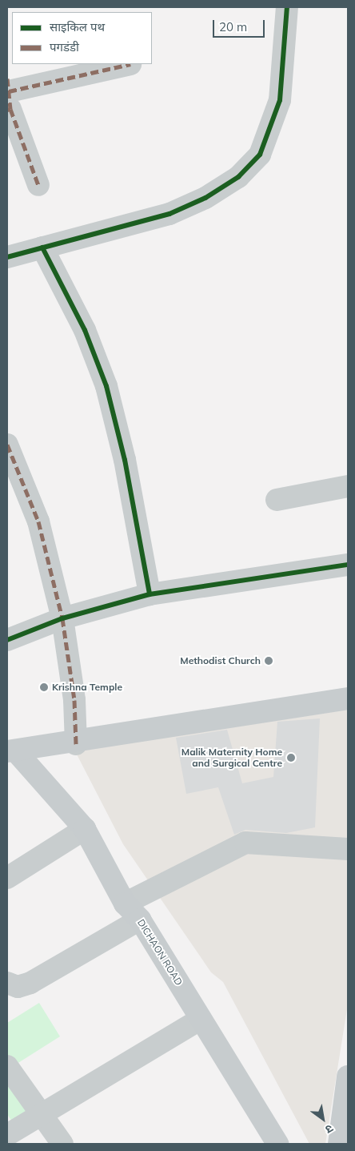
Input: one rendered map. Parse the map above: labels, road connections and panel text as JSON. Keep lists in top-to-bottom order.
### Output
{
  "streets": {
    "main road": ["DICHAON ROAD"]
  },
  "places": ["Methodist Church", "Krishna Temple", "Malik Maternity Home and Surgical Centre"],
  "legend": ["साइकिल पथ", "पगडंडी"],
  "scale_bar": "20 m",
  "north": "bottom right"
}
